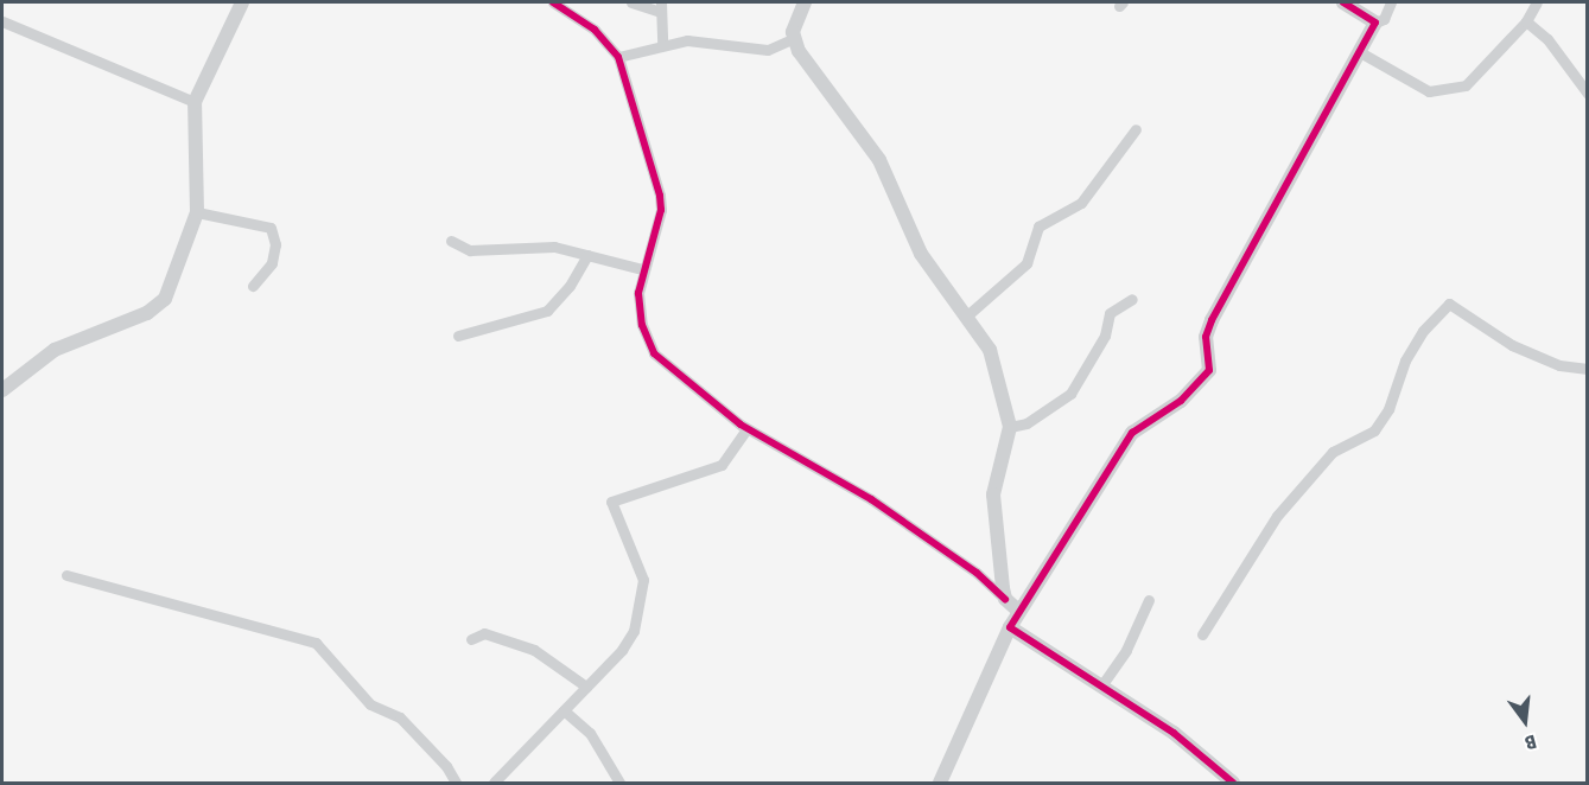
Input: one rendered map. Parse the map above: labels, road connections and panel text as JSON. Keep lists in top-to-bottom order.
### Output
{
  "north": "bottom"
}
